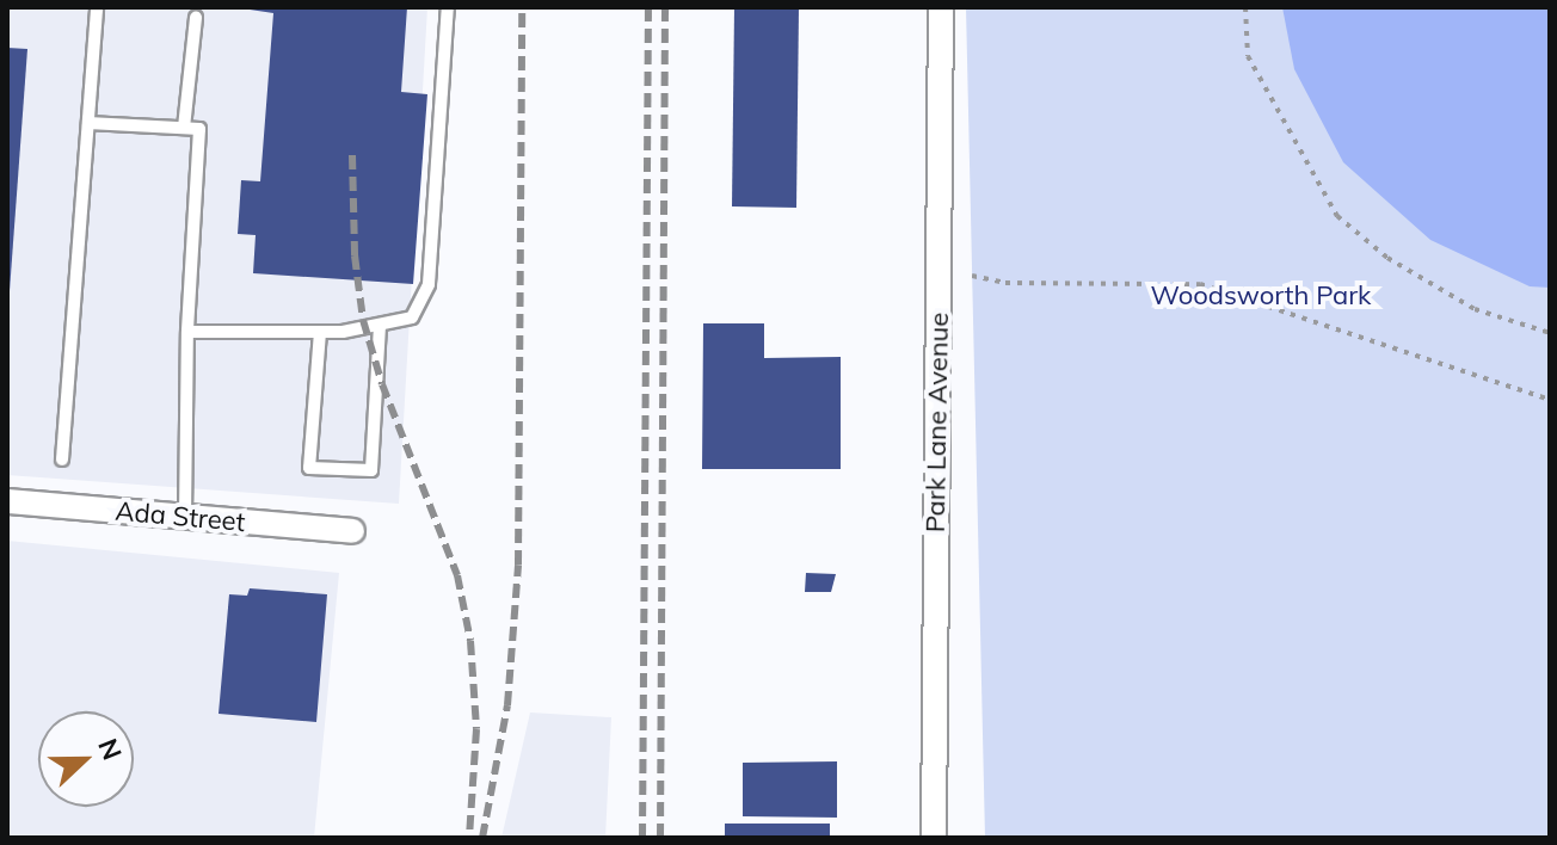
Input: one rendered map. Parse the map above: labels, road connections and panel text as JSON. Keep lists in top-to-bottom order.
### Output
{
  "streets": {
    "street": ["Park Lane Avenue", "Ada Street"]
  },
  "parks": ["Woodsworth Park"],
  "north": "right"
}
